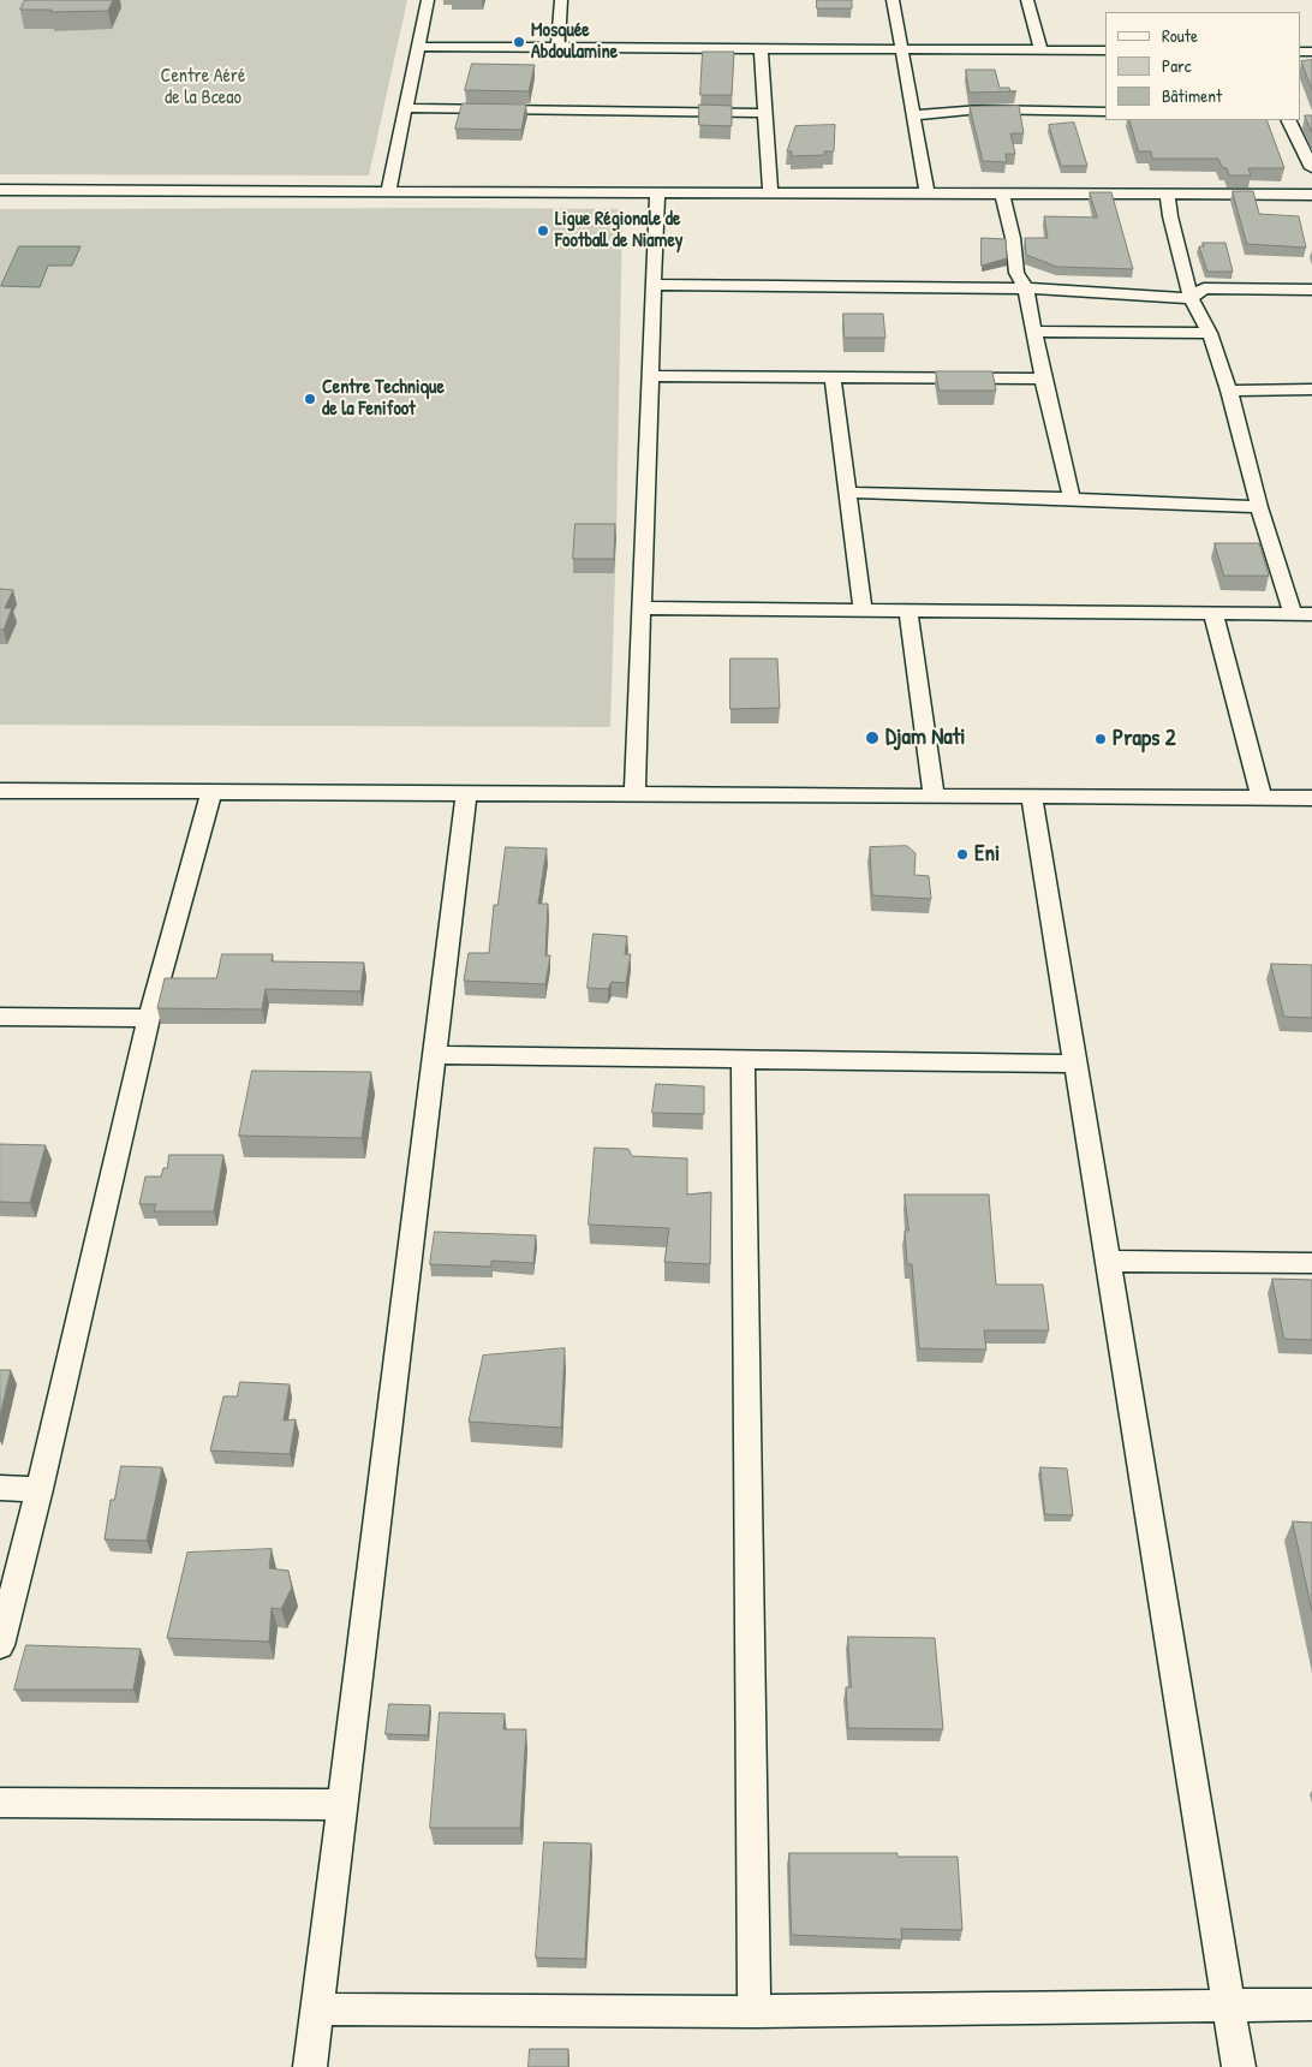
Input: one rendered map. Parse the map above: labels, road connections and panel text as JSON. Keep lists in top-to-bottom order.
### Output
{
  "parks": ["Centre Aéré de la Bceao"],
  "places": [
    "Mosquée Abdoulamine",
    "Ligue Régionale de Football de Niamey",
    "Centre Technique de la Fenifoot",
    "Djam Nati",
    "Praps 2",
    "Eni"
  ],
  "legend": ["Route", "Parc", "Bâtiment"]
}
